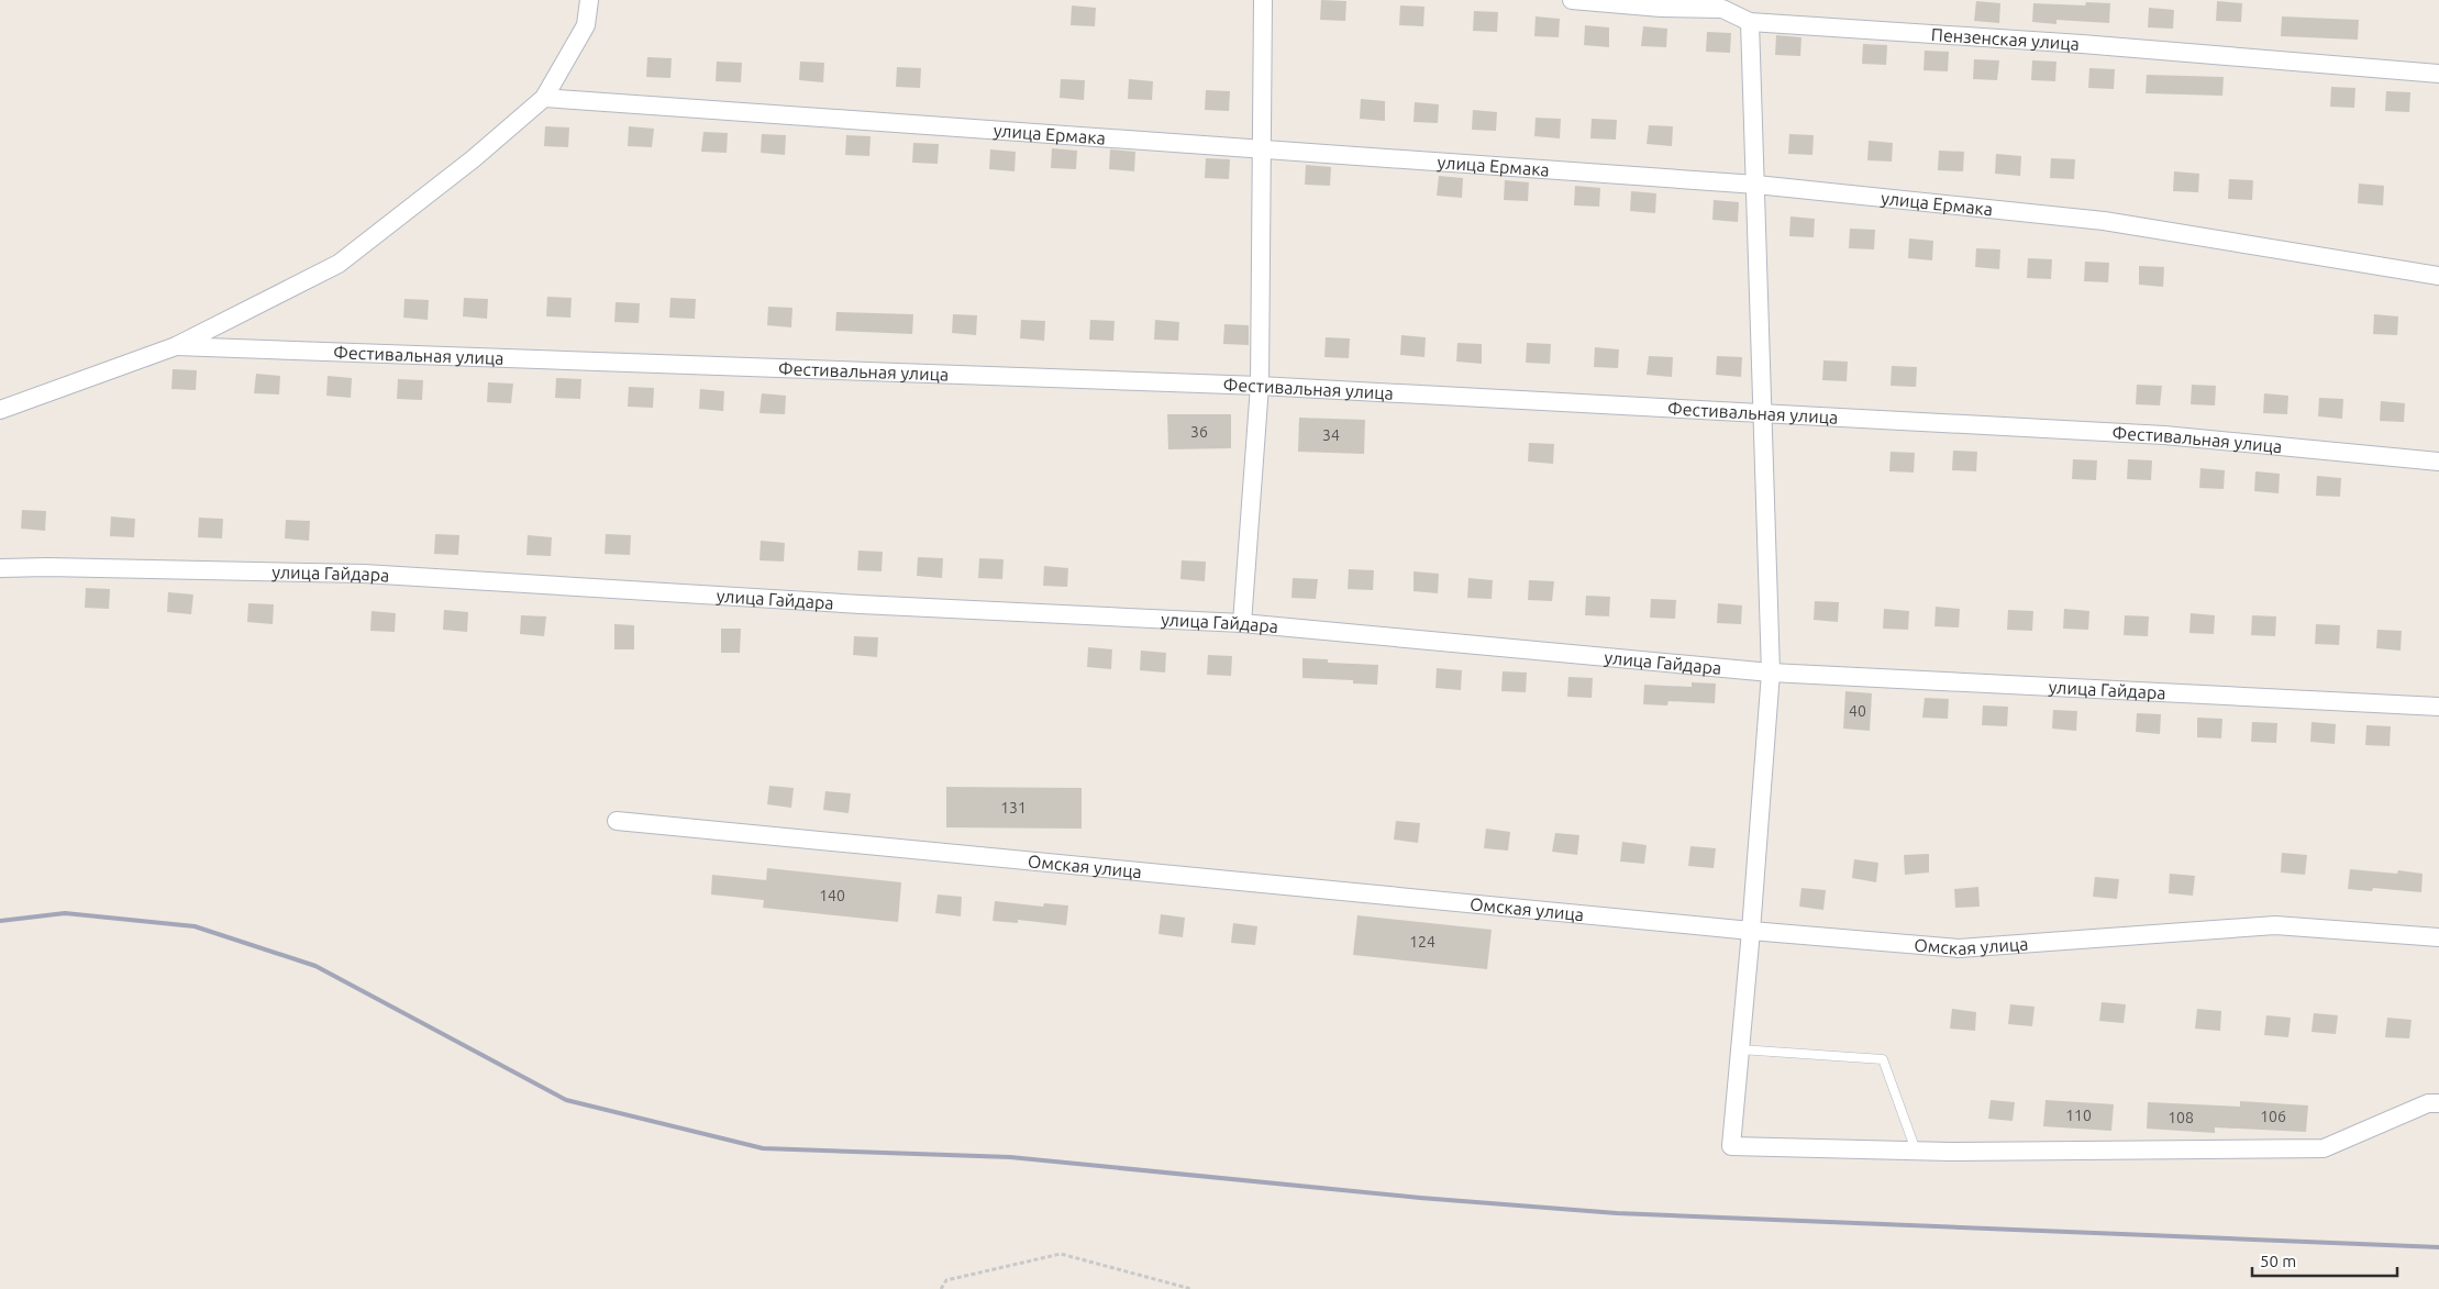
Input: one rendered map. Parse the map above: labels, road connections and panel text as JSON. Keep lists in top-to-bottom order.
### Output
{
  "streets": {
    "street": [
      "Пензенская улица",
      "улица Ермака",
      "Фестивальная улица",
      "улица Гайдара",
      "Омская улица"
    ]
  },
  "house_numbers": [
    "36",
    "34",
    "40",
    "131",
    "140",
    "124",
    "110",
    "106",
    "108"
  ],
  "scale_bar": "50 m"
}
